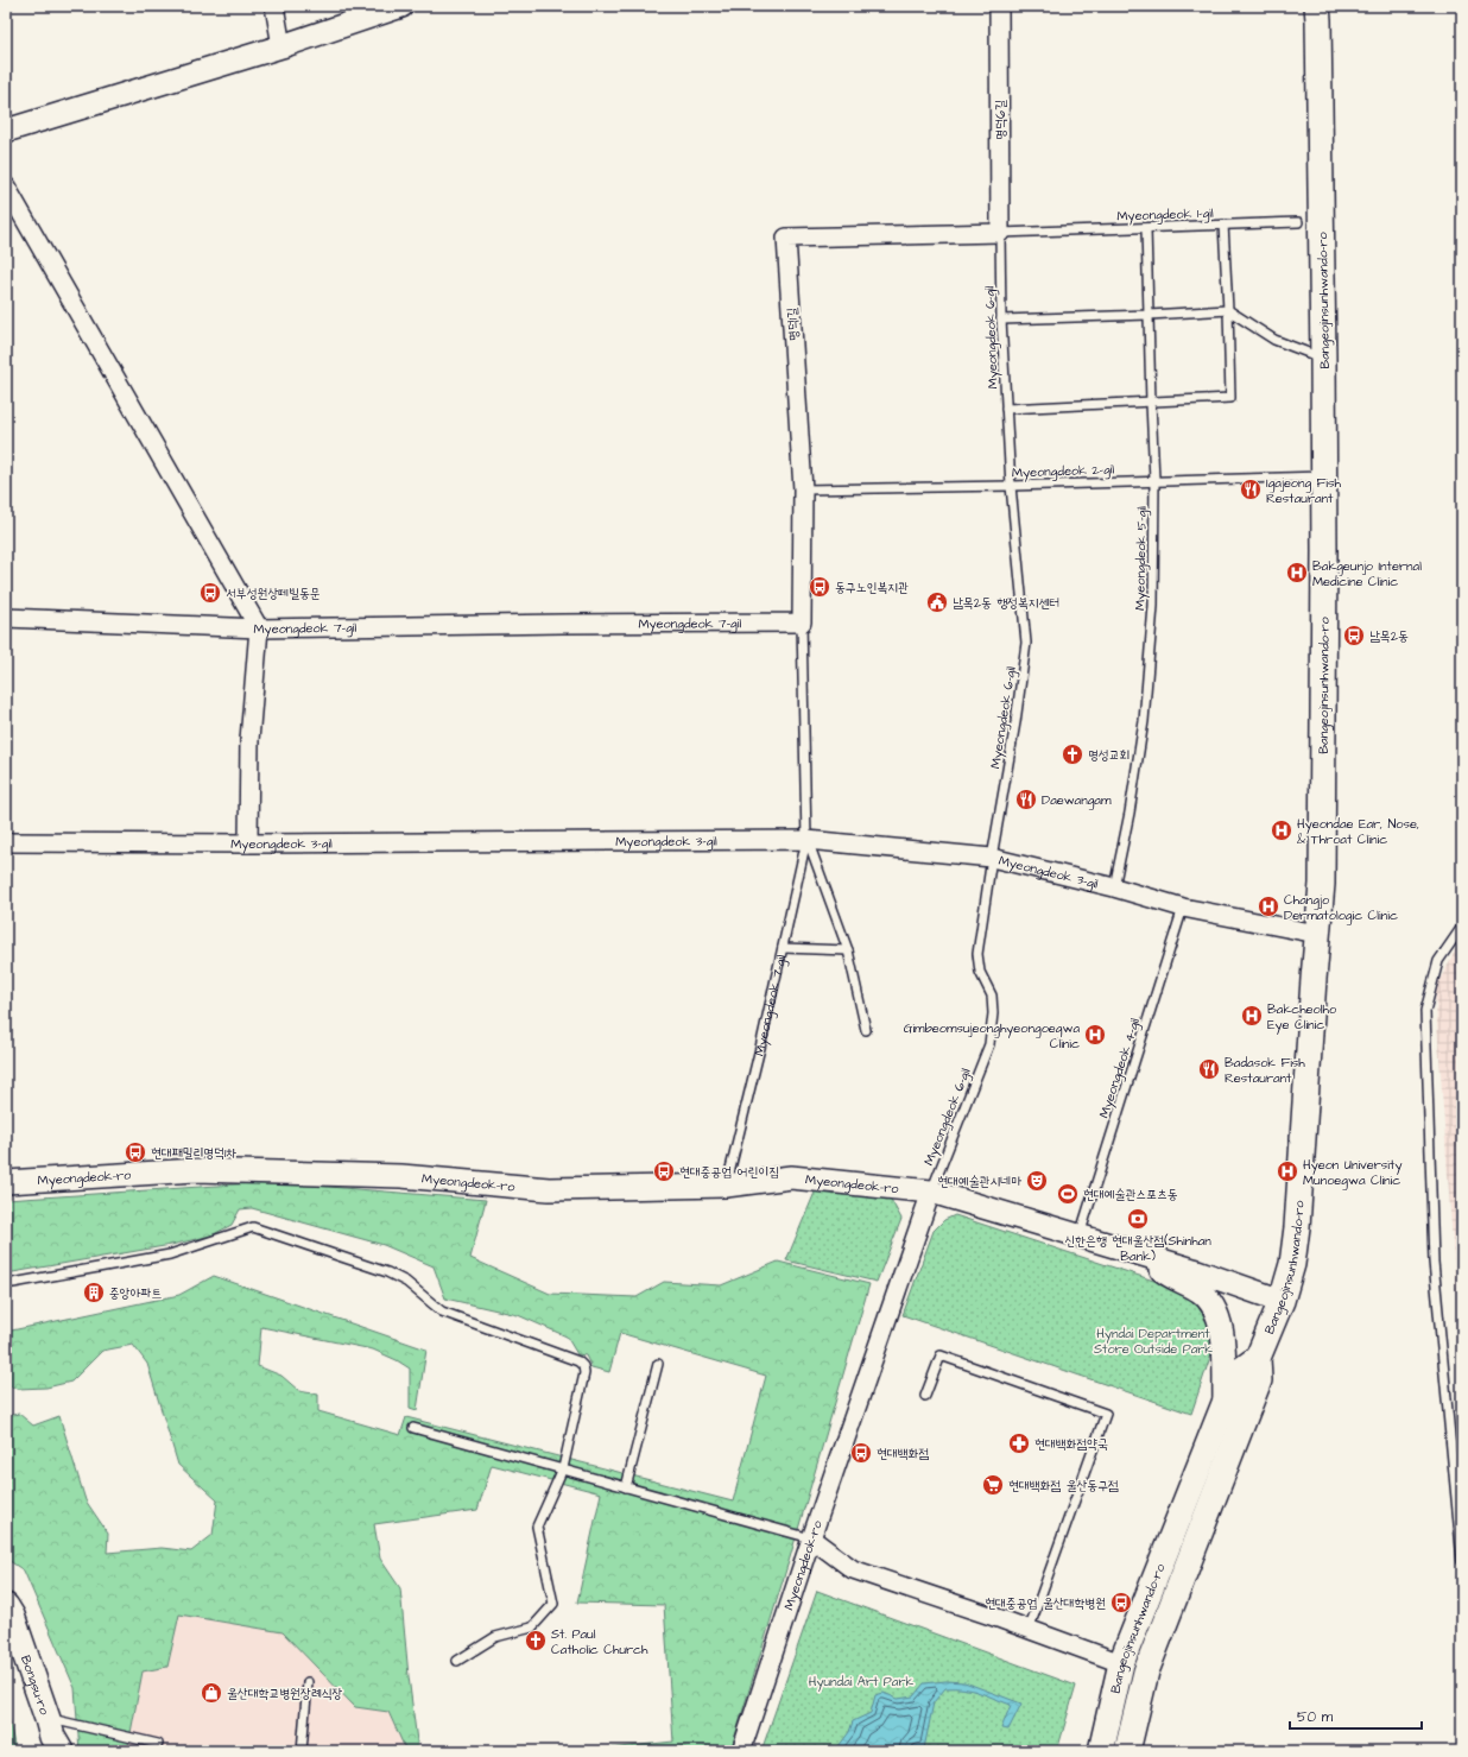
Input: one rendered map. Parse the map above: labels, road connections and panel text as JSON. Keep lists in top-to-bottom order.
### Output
{
  "streets": {
    "main road": ["Bangeojinsunhwando-ro", "Bongsu-ro"],
    "street": [
      "명덕6길",
      "명덕1길",
      "Myeongdeok 7-gil",
      "Myeongdeok 3-gil",
      "Myeongdeok-ro"
    ],
    "lane": [
      "Myeongdeok 1-gil",
      "Myeongdeok 6-gil",
      "Myeongdeok 2-gil",
      "Myeongdeok 5-gil",
      "Myeongdeok 4-gil"
    ]
  },
  "crossings": [
    ["명덕6길", "Myeongdeok 1-gil"],
    ["명덕6길", "명덕1길"],
    ["명덕6길", "Myeongdeok 6-gil"],
    ["Myeongdeok 1-gil", "명덕1길"],
    ["Myeongdeok 1-gil", "Myeongdeok 6-gil"],
    ["Myeongdeok 1-gil", "Myeongdeok 5-gil"],
    ["Bangeojinsunhwando-ro", "Myeongdeok 2-gil"],
    ["Bangeojinsunhwando-ro", "Myeongdeok 3-gil"],
    ["Bangeojinsunhwando-ro", "Myeongdeok-ro"],
    ["명덕1길", "Myeongdeok 6-gil"],
    ["명덕1길", "Myeongdeok 2-gil"],
    ["명덕1길", "Myeongdeok 7-gil"],
    ["Myeongdeok 6-gil", "Myeongdeok 2-gil"],
    ["Myeongdeok 6-gil", "Myeongdeok 3-gil"],
    ["Myeongdeok 6-gil", "Myeongdeok-ro"],
    ["Myeongdeok 2-gil", "Myeongdeok 5-gil"],
    ["Myeongdeok 5-gil", "Myeongdeok 3-gil"],
    ["Myeongdeok 7-gil", "Myeongdeok 3-gil"],
    ["Myeongdeok 7-gil", "Myeongdeok-ro"],
    ["Myeongdeok 3-gil", "Myeongdeok 4-gil"],
    ["Myeongdeok 4-gil", "Myeongdeok-ro"]
  ],
  "parks": ["Hyndai Department Store Outside Park", "Hyundai Art Park"],
  "places": {
    "restaurant": ["Igajeong Fish Restaurant", "Daewangam", "Badasok Fish Restaurant"],
    "hospital": [
      "Bakgeunjo Internal Medicine Clinic",
      "Hyeondae Ear, Nose, & Throat Clinic",
      "Changjo Dermatologic Clinic",
      "Bakcheolho Eye Clinic",
      "Gimbeomsujeonghyeongoegwa Clinic",
      "Hyeon University Munoegwa Clinic"
    ],
    "bus stop": [
      "동구노인복지관",
      "서부성원상떼빌동문",
      "남목2동",
      "현대패밀리명덕1차",
      "현대중공업 어린이집",
      "현대백화점",
      "현대중공업 울산대학병원"
    ],
    "public building": ["남목2동 행정복지센터"],
    "church": ["명성교회", "St. Paul Catholic Church"],
    "theatre": ["현대예술관시네마"],
    "sports": ["현대예술관스포츠동"],
    "bank": ["신한은행 현대울산점(Shinhan Bank)"],
    "building": ["중앙아파트"],
    "pharmacy": ["현대백화점약국"],
    "supermarket": ["현대백화점 울산동구점"],
    "shop": ["울산대학교병원장례식장"]
  },
  "scale_bar": "50 m"
}
